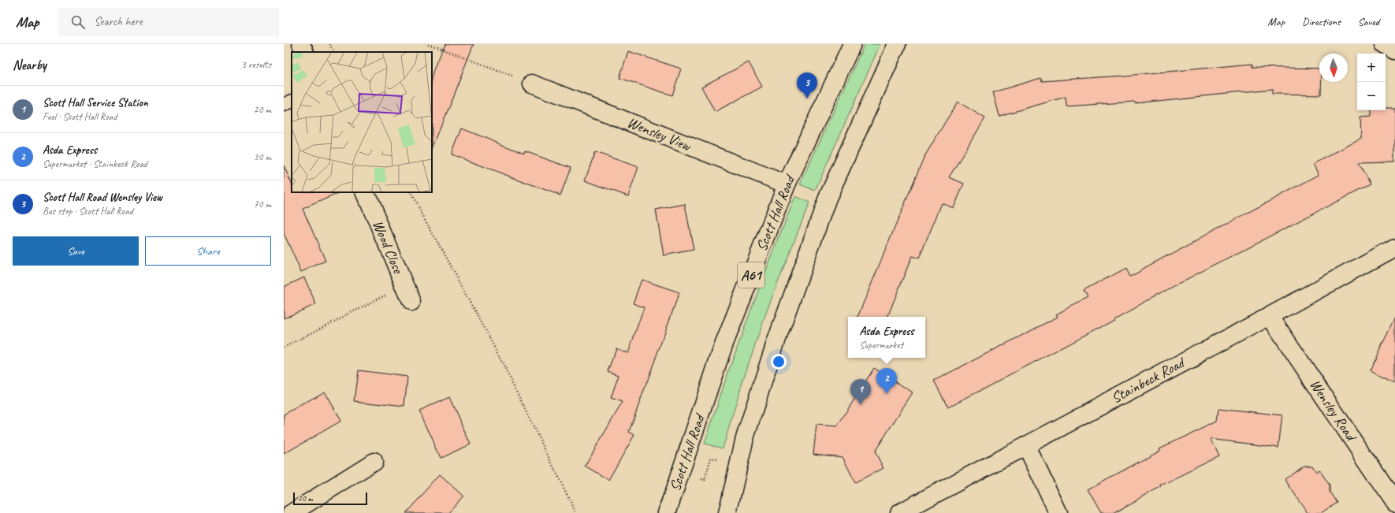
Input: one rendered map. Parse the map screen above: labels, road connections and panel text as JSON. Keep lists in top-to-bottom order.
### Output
{
  "streets": {
    "main road": [
      "Wensley View",
      "Scott Hall Road",
      "Wood Close",
      "A61",
      "Stainbeck Road",
      "Wensley Road"
    ]
  },
  "crossings": [
    ["Wensley View", "Scott Hall Road"],
    ["Stainbeck Road", "Wensley Road"]
  ],
  "scale_bar": "20 m",
  "north": "bottom",
  "page": {
    "header": "Map",
    "search": "Search here",
    "nav": ["Map", "Directions", "Saved"],
    "heading": ["Nearby", "3 results"],
    "map_buttons": ["+", "−"],
    "pins": ["3", "2", "1"],
    "list": [
      {
        "mark": "1",
        "name": "Scott Hall Service Station",
        "note": "Fuel · Scott Hall Road",
        "value": "20 m"
      },
      {
        "mark": "2",
        "name": "Asda Express",
        "note": "Supermarket · Stainbeck Road",
        "value": "30 m"
      },
      {
        "mark": "3",
        "name": "Scott Hall Road Wensley View",
        "note": "Bus stop · Scott Hall Road",
        "value": "70 m"
      }
    ],
    "buttons": ["Save", "Share"],
    "popup": ["Asda Express", "Supermarket"],
    "scale": "20 m"
  }
}
